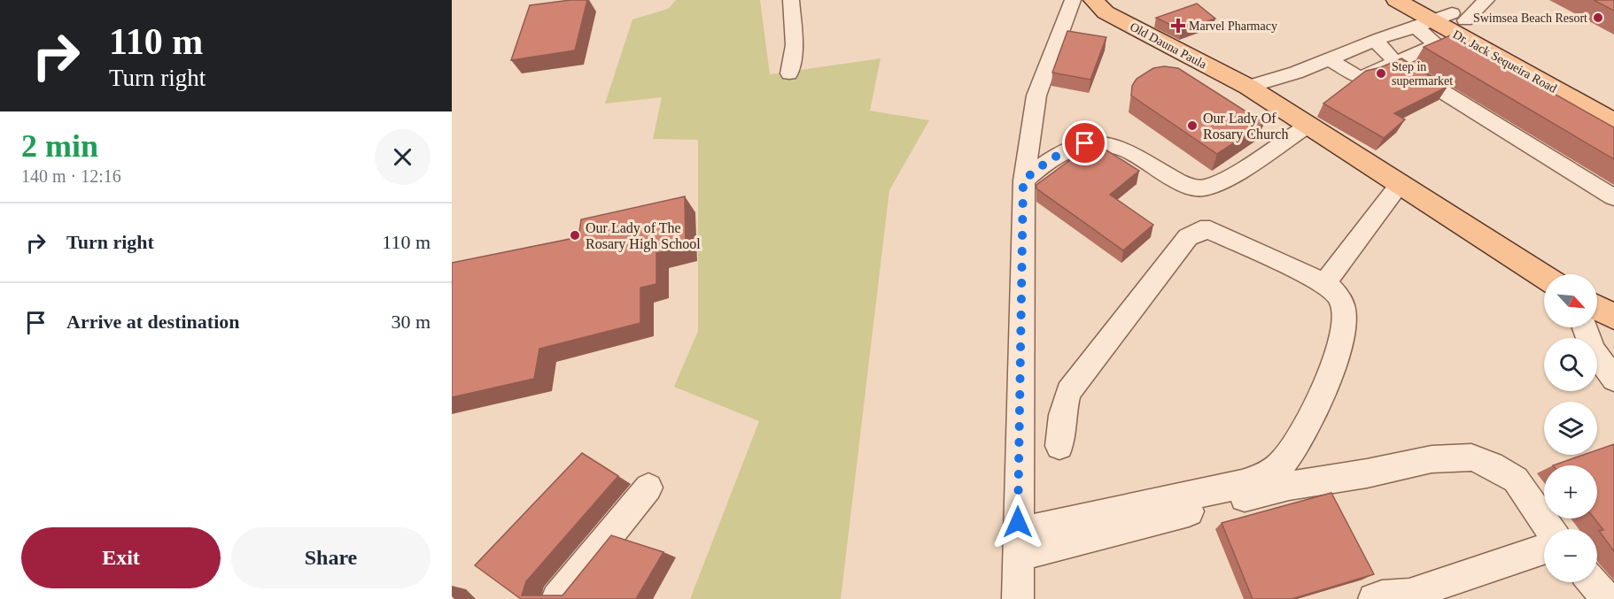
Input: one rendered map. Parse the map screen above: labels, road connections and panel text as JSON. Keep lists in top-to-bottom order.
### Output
{
  "streets": {
    "main road": ["Old Dauna Paula", "Dr. Jack Sequeira Road"]
  },
  "places": {
    "other": [
      "Swimsea Beach Resort",
      "Step in supermarket",
      "Our Lady Of Rosary Church",
      "Our Lady of The Rosary High School"
    ],
    "health": ["Marvel Pharmacy"]
  },
  "north": "bottom right",
  "page": {
    "turn": ["110 m", "Turn right"],
    "heading": ["2 min", "140 m · 12:16"],
    "list": [
      {
        "name": "Turn right",
        "value": "110 m"
      },
      {
        "name": "Arrive at destination",
        "value": "30 m"
      }
    ],
    "map_buttons": ["+", "−"],
    "buttons": ["Exit", "Share"]
  }
}
